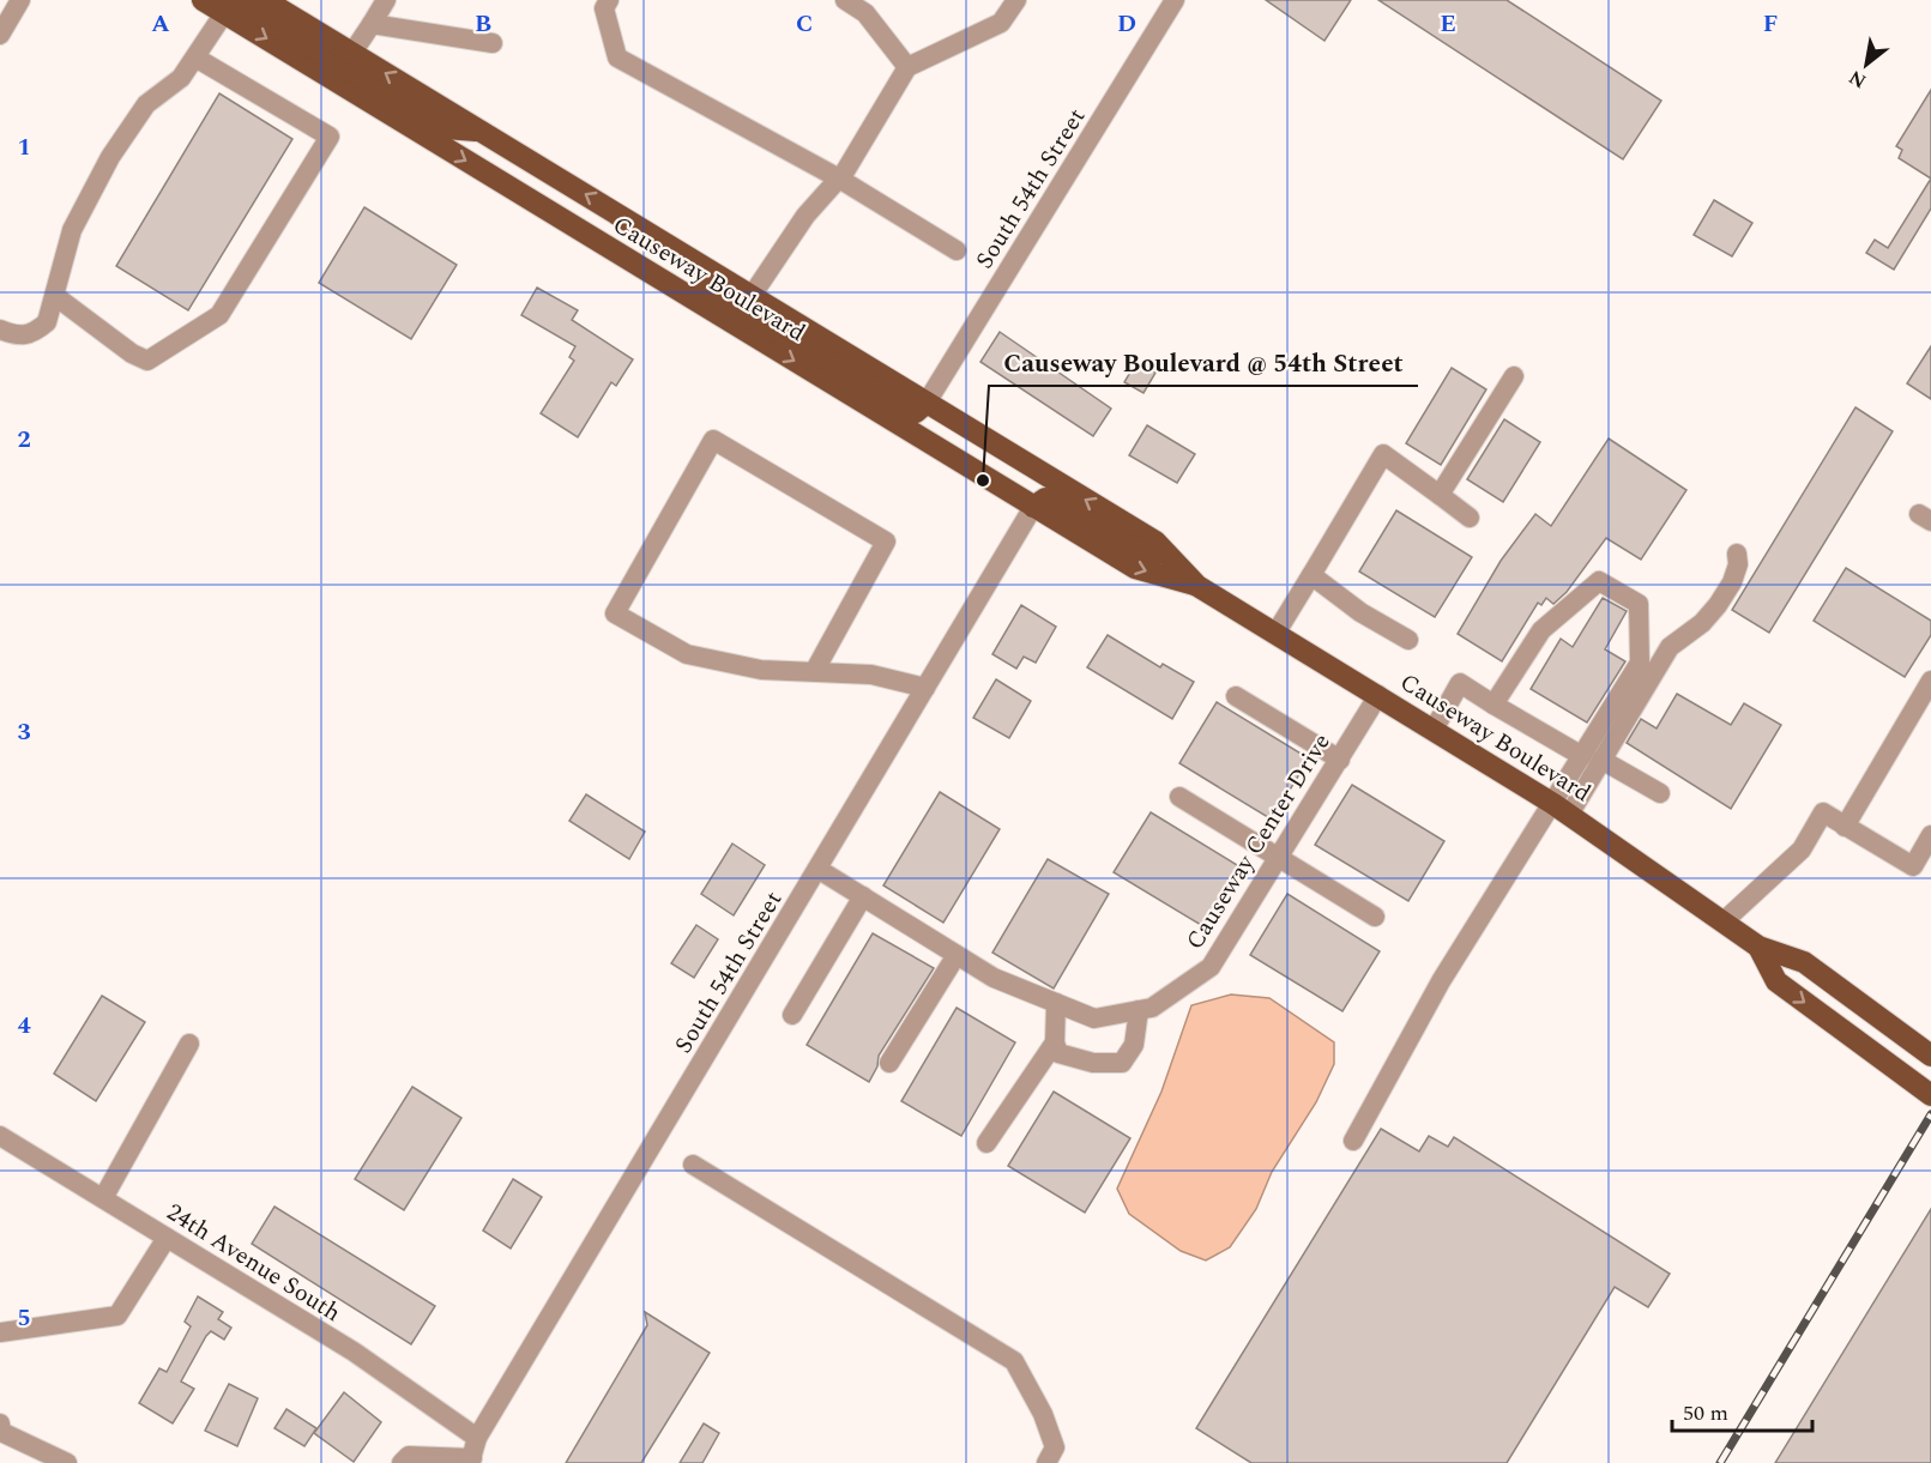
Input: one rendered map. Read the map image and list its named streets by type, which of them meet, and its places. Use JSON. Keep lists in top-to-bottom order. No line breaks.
{"streets":{"main road":["Causeway Boulevard"],"street":["South 54th Street","Causeway Center Drive","24th Avenue South"]},"crossings":[["South 54th Street","Causeway Boulevard"],["South 54th Street","Causeway Center Drive"],["South 54th Street","24th Avenue South"],["Causeway Boulevard","Causeway Center Drive"]],"places":["Causeway Boulevard @ 54th Street"],"scale_bar":"50 m","north":"bottom left","grid":{"columns":["A","B","C","D","E","F"],"rows":["1","2","3","4","5"]}}
